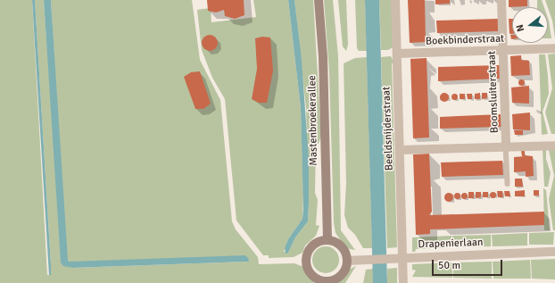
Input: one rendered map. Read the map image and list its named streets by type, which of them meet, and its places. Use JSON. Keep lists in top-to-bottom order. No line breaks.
{"streets":{"main road":["Mastenbroekerallee"],"street":["Boekbinderstraat","Boomsluiterstraat","Beeldsnijderstraat","Drapenierlaan"]},"crossings":[["Boekbinderstraat","Boomsluiterstraat"],["Boekbinderstraat","Beeldsnijderstraat"],["Mastenbroekerallee","Drapenierlaan"],["Beeldsnijderstraat","Drapenierlaan"]],"scale_bar":"50 m","north":"left"}
